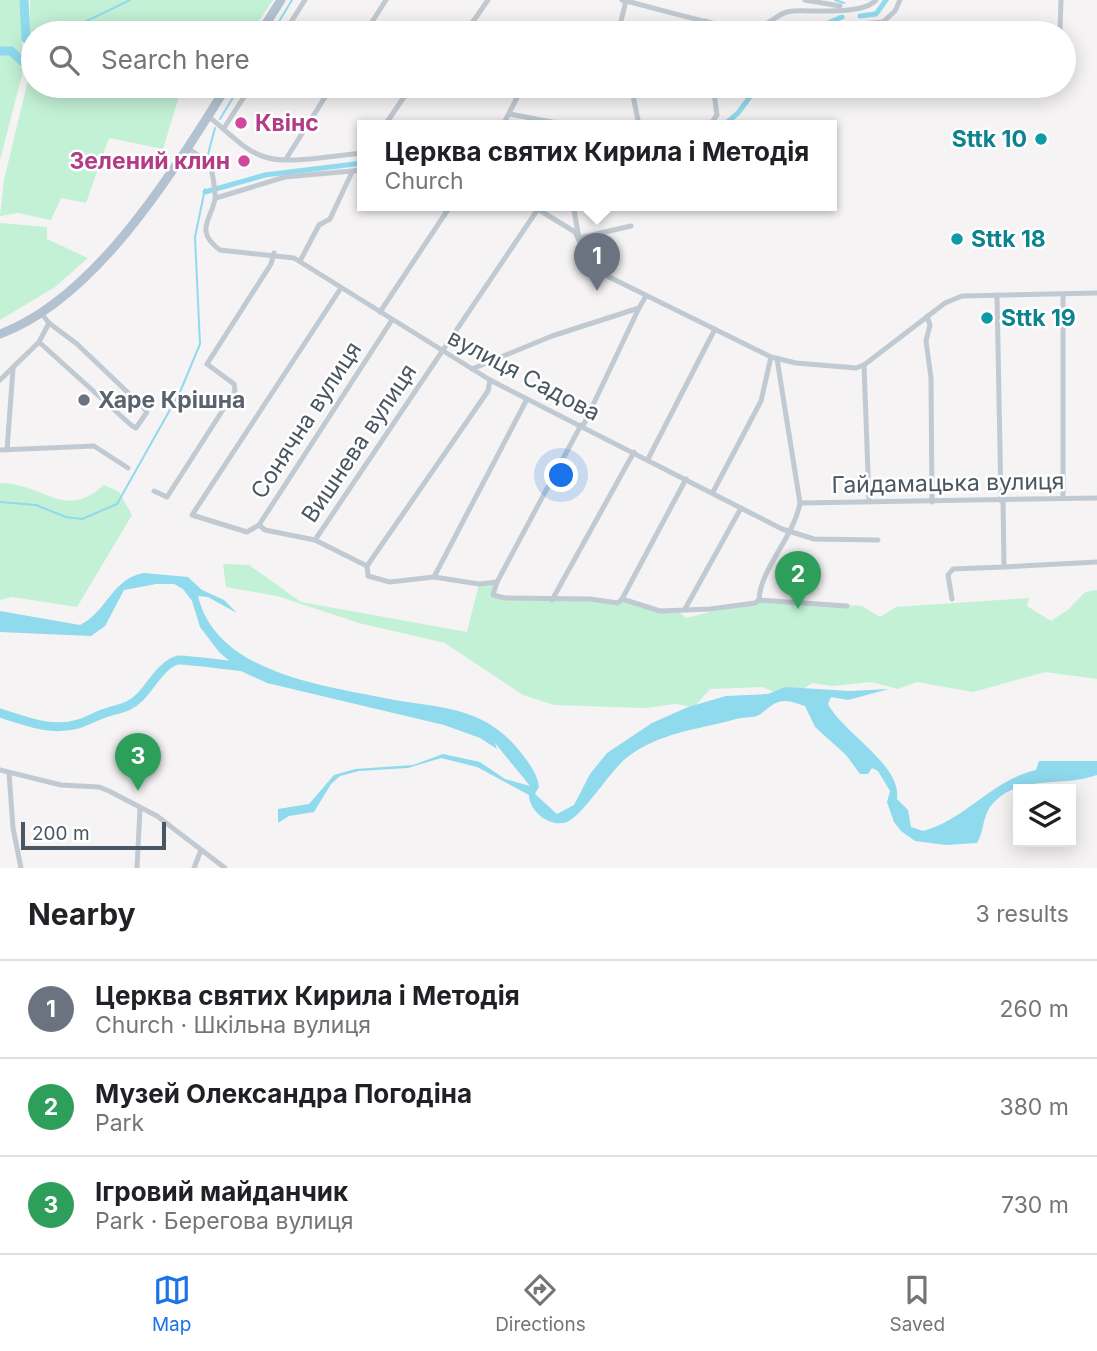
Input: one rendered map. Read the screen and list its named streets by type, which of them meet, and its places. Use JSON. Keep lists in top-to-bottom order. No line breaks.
{"streets":{"street":["вулиця Садова","Сонячна вулиця","Вишнева вулиця","Гайдамацька вулиця"]},"crossings":[["вулиця Садова","Сонячна вулиця"],["вулиця Садова","Вишнева вулиця"],["Сонячна вулиця","Вишнева вулиця"]],"places":["Квінс","Sttk 10","Зелений клин","Sttk 18","Sttk 19","Харе Крішна"],"scale_bar":"200 m","page":{"search":"Search here","popup":["Церква святих Кирила і Методія","Church"],"pins":["1","2","3"],"scale":"200 m","heading":["Nearby","3 results"],"list":[{"mark":"1","name":"Церква святих Кирила і Методія","note":"Church · Шкільна вулиця","value":"260 m"},{"mark":"2","name":"Музей Олександра Погодіна","note":"Park","value":"380 m"},{"mark":"3","name":"Ігровий майданчик","note":"Park · Берегова вулиця","value":"730 m"}],"nav":["Map","Directions","Saved"]}}
